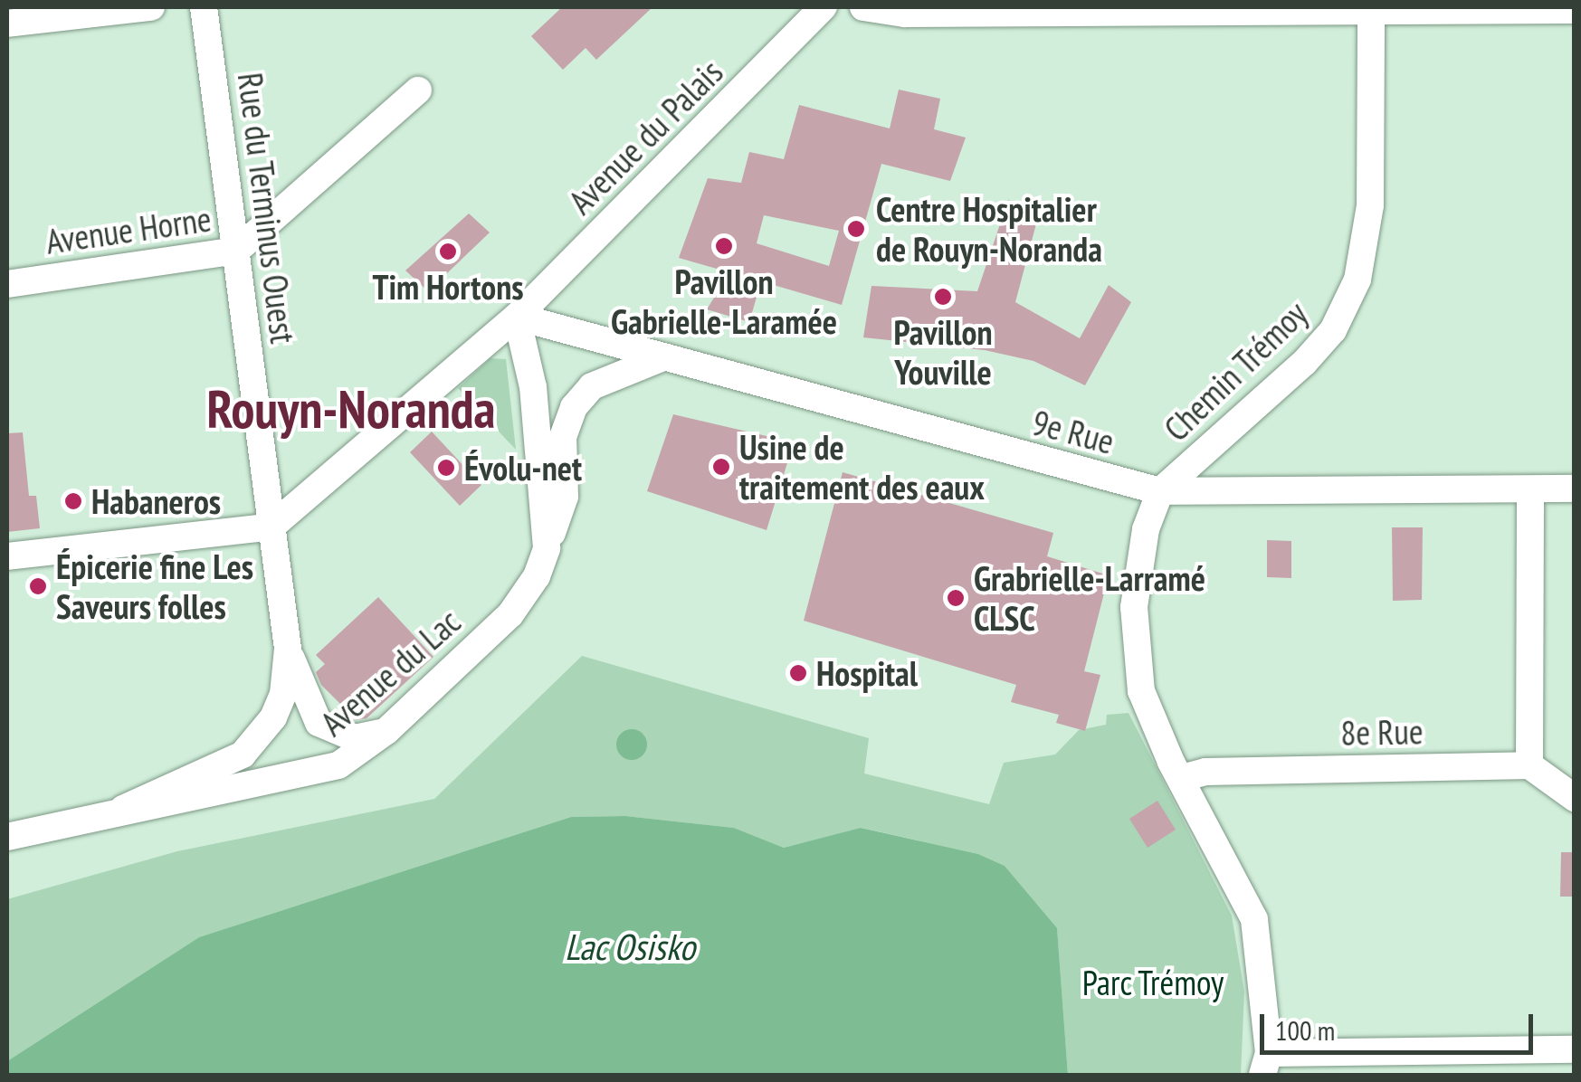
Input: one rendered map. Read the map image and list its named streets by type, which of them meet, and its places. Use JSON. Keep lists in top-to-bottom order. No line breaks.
{"streets":{"street":["Avenue du Palais","Rue du Terminus Ouest","Avenue Horne","Chemin Trémoy","9e Rue","Avenue du Lac","8e Rue"]},"crossings":[["Avenue du Palais","Rue du Terminus Ouest"],["Avenue du Palais","9e Rue"],["Avenue du Palais","Avenue du Lac"],["Rue du Terminus Ouest","Avenue Horne"],["Chemin Trémoy","9e Rue"],["Chemin Trémoy","8e Rue"],["9e Rue","Avenue du Lac"]],"districts":["Rouyn-Noranda"],"water":["Lac Osisko"],"parks":["Parc Trémoy"],"places":["Centre Hospitalier de Rouyn-Noranda","Pavillon Gabrielle-Laramée","Tim Hortons","Pavillon Youville","Usine de traitement des eaux","Évolu-net","Habaneros","Épicerie fine Les Saveurs folles","Grabrielle-Larramé CLSC","Hospital"],"scale_bar":"100 m"}
